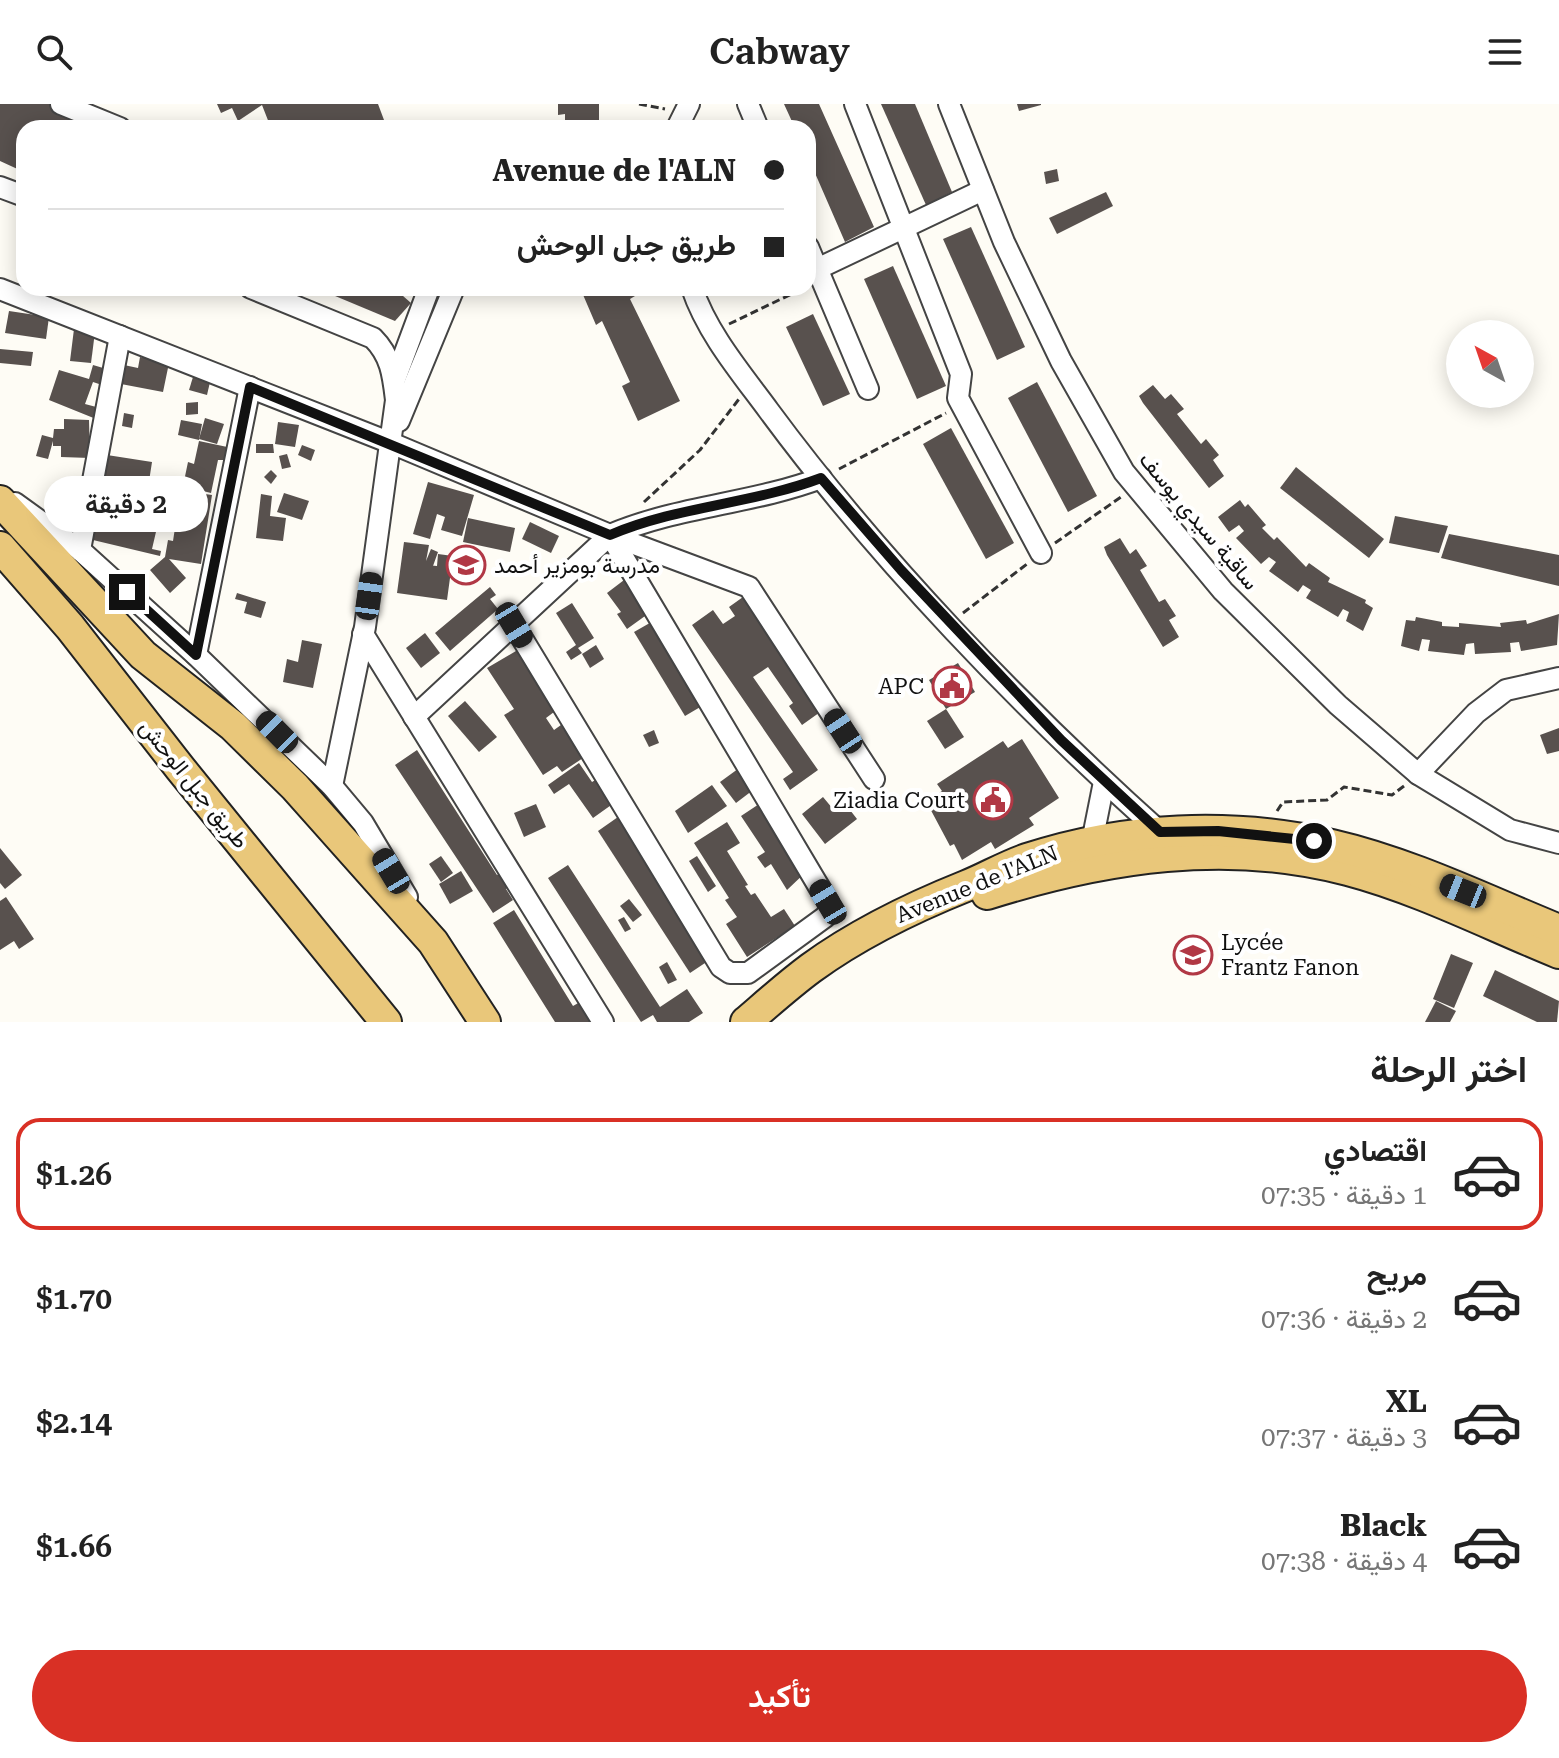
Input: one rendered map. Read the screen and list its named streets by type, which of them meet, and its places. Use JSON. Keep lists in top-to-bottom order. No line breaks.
{"streets":{"main road":["طريق جبل الوحش","Avenue de l'ALN"],"street":["ساقية سيدي يوسف"]},"places":{"school or university":["مدرسة بومزير أحمد","Lycée Frantz Fanon"],"public building":["APC","Ziadia Court"]},"north":"top left","page":{"header":"Cabway","banner":["Avenue de l'ALN","طريق جبل الوحش"],"bubble":"2 دقيقة","heading":"اختر الرحلة","list":[{"name":"اقتصادي","note":"1 دقيقة · 07:35","value":"$1.26"},{"name":"مريح","note":"2 دقيقة · 07:36","value":"$1.70"},{"name":"XL","note":"3 دقيقة · 07:37","value":"$2.14"},{"name":"Black","note":"4 دقيقة · 07:38","value":"$1.66"}],"buttons":"تأكيد"}}
